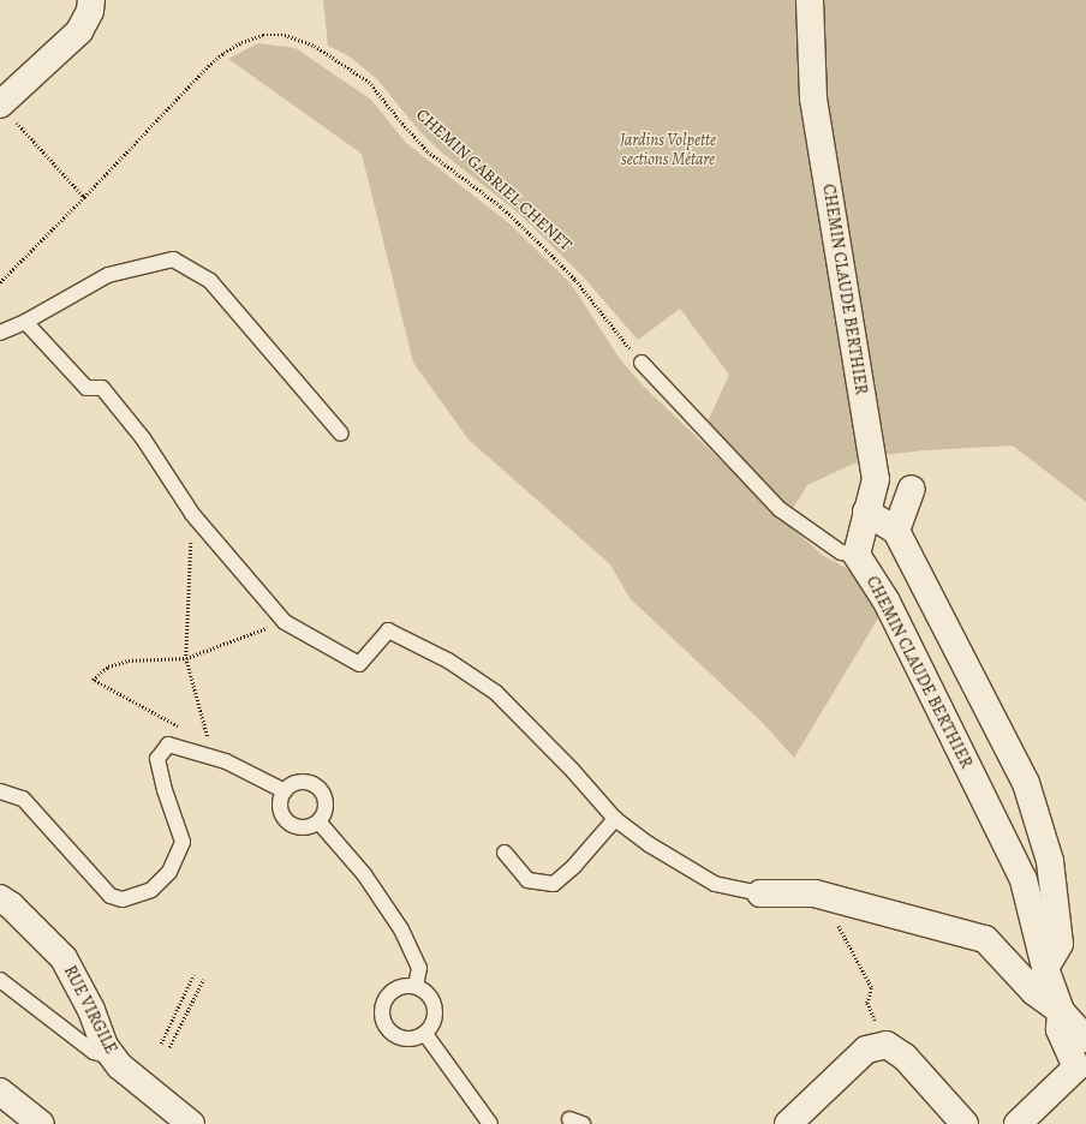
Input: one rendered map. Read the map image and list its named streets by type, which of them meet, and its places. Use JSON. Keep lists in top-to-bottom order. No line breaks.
{"streets":{"street":["CHEMIN CLAUDE BERTHIER","RUE VIRGILE"],"path":["CHEMIN GABRIEL CHENET"]},"parks":["Jardins Volpette sections Métare"]}
